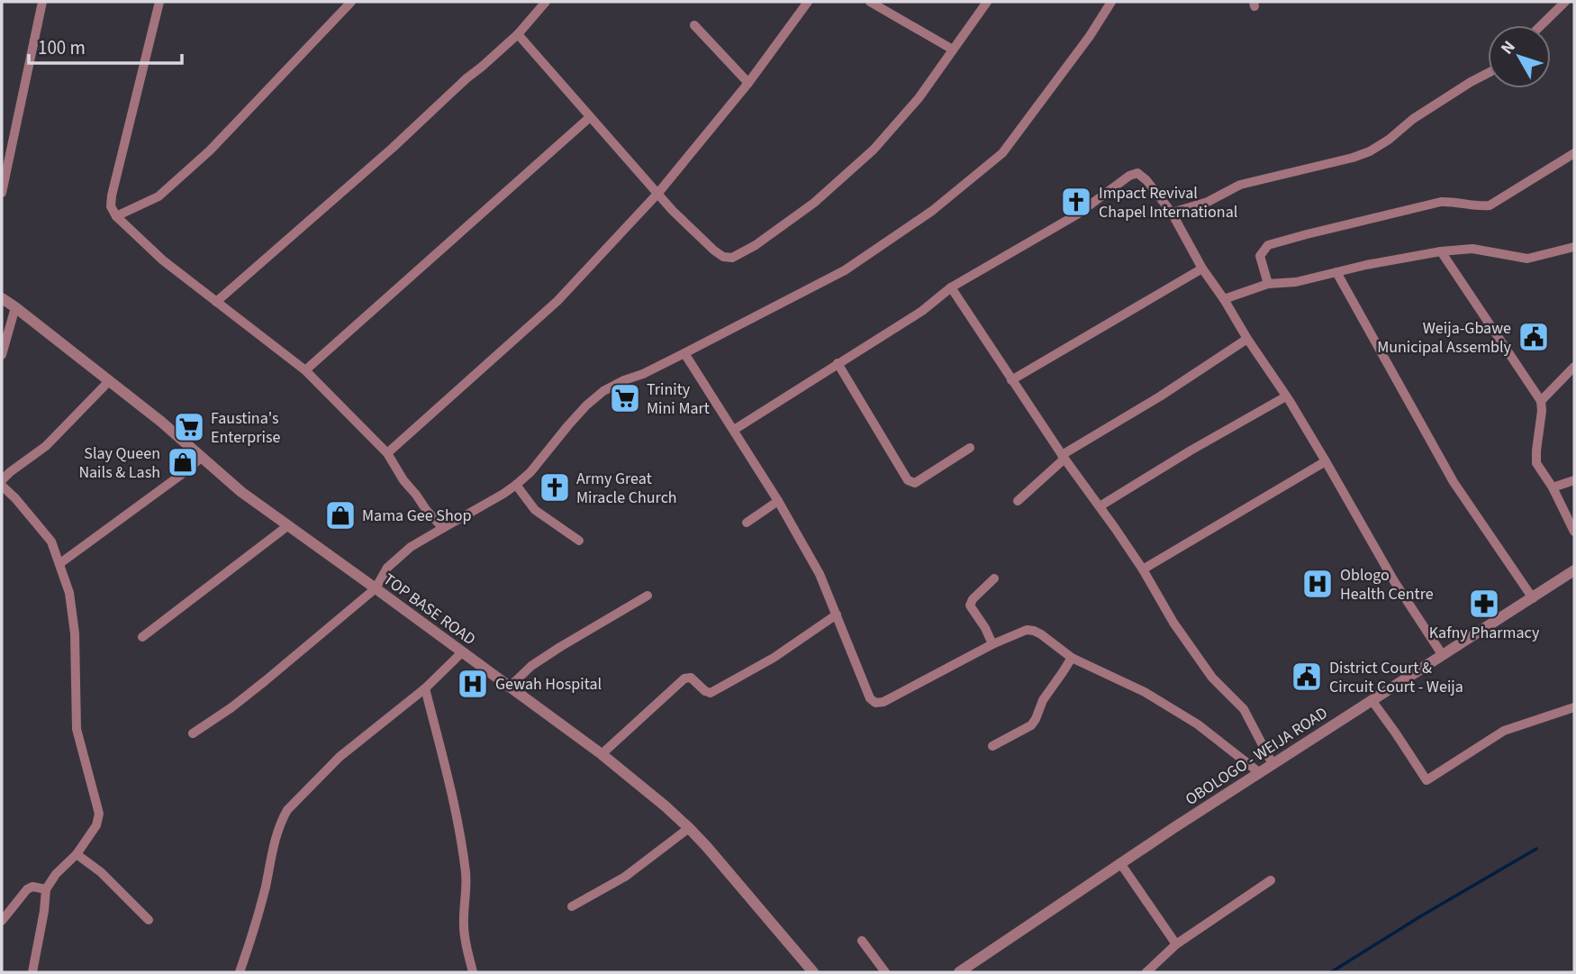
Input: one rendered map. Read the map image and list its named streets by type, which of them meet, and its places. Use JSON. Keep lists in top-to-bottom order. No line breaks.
{"streets":{"street":["TOP BASE ROAD","OBOLOGO - WEIJA ROAD"]},"places":{"church":["Impact Revival Chapel International","Army Great Miracle Church"],"public building":["Weija-Gbawe Municipal Assembly","District Court & Circuit Court - Weija"],"supermarket":["Trinity Mini Mart","Faustina's Enterprise"],"shop":["Slay Queen Nails & Lash","Mama Gee Shop"],"hospital":["Oblogo Health Centre","Gewah Hospital"],"pharmacy":["Kafny Pharmacy"]},"scale_bar":"100 m","north":"top left"}
